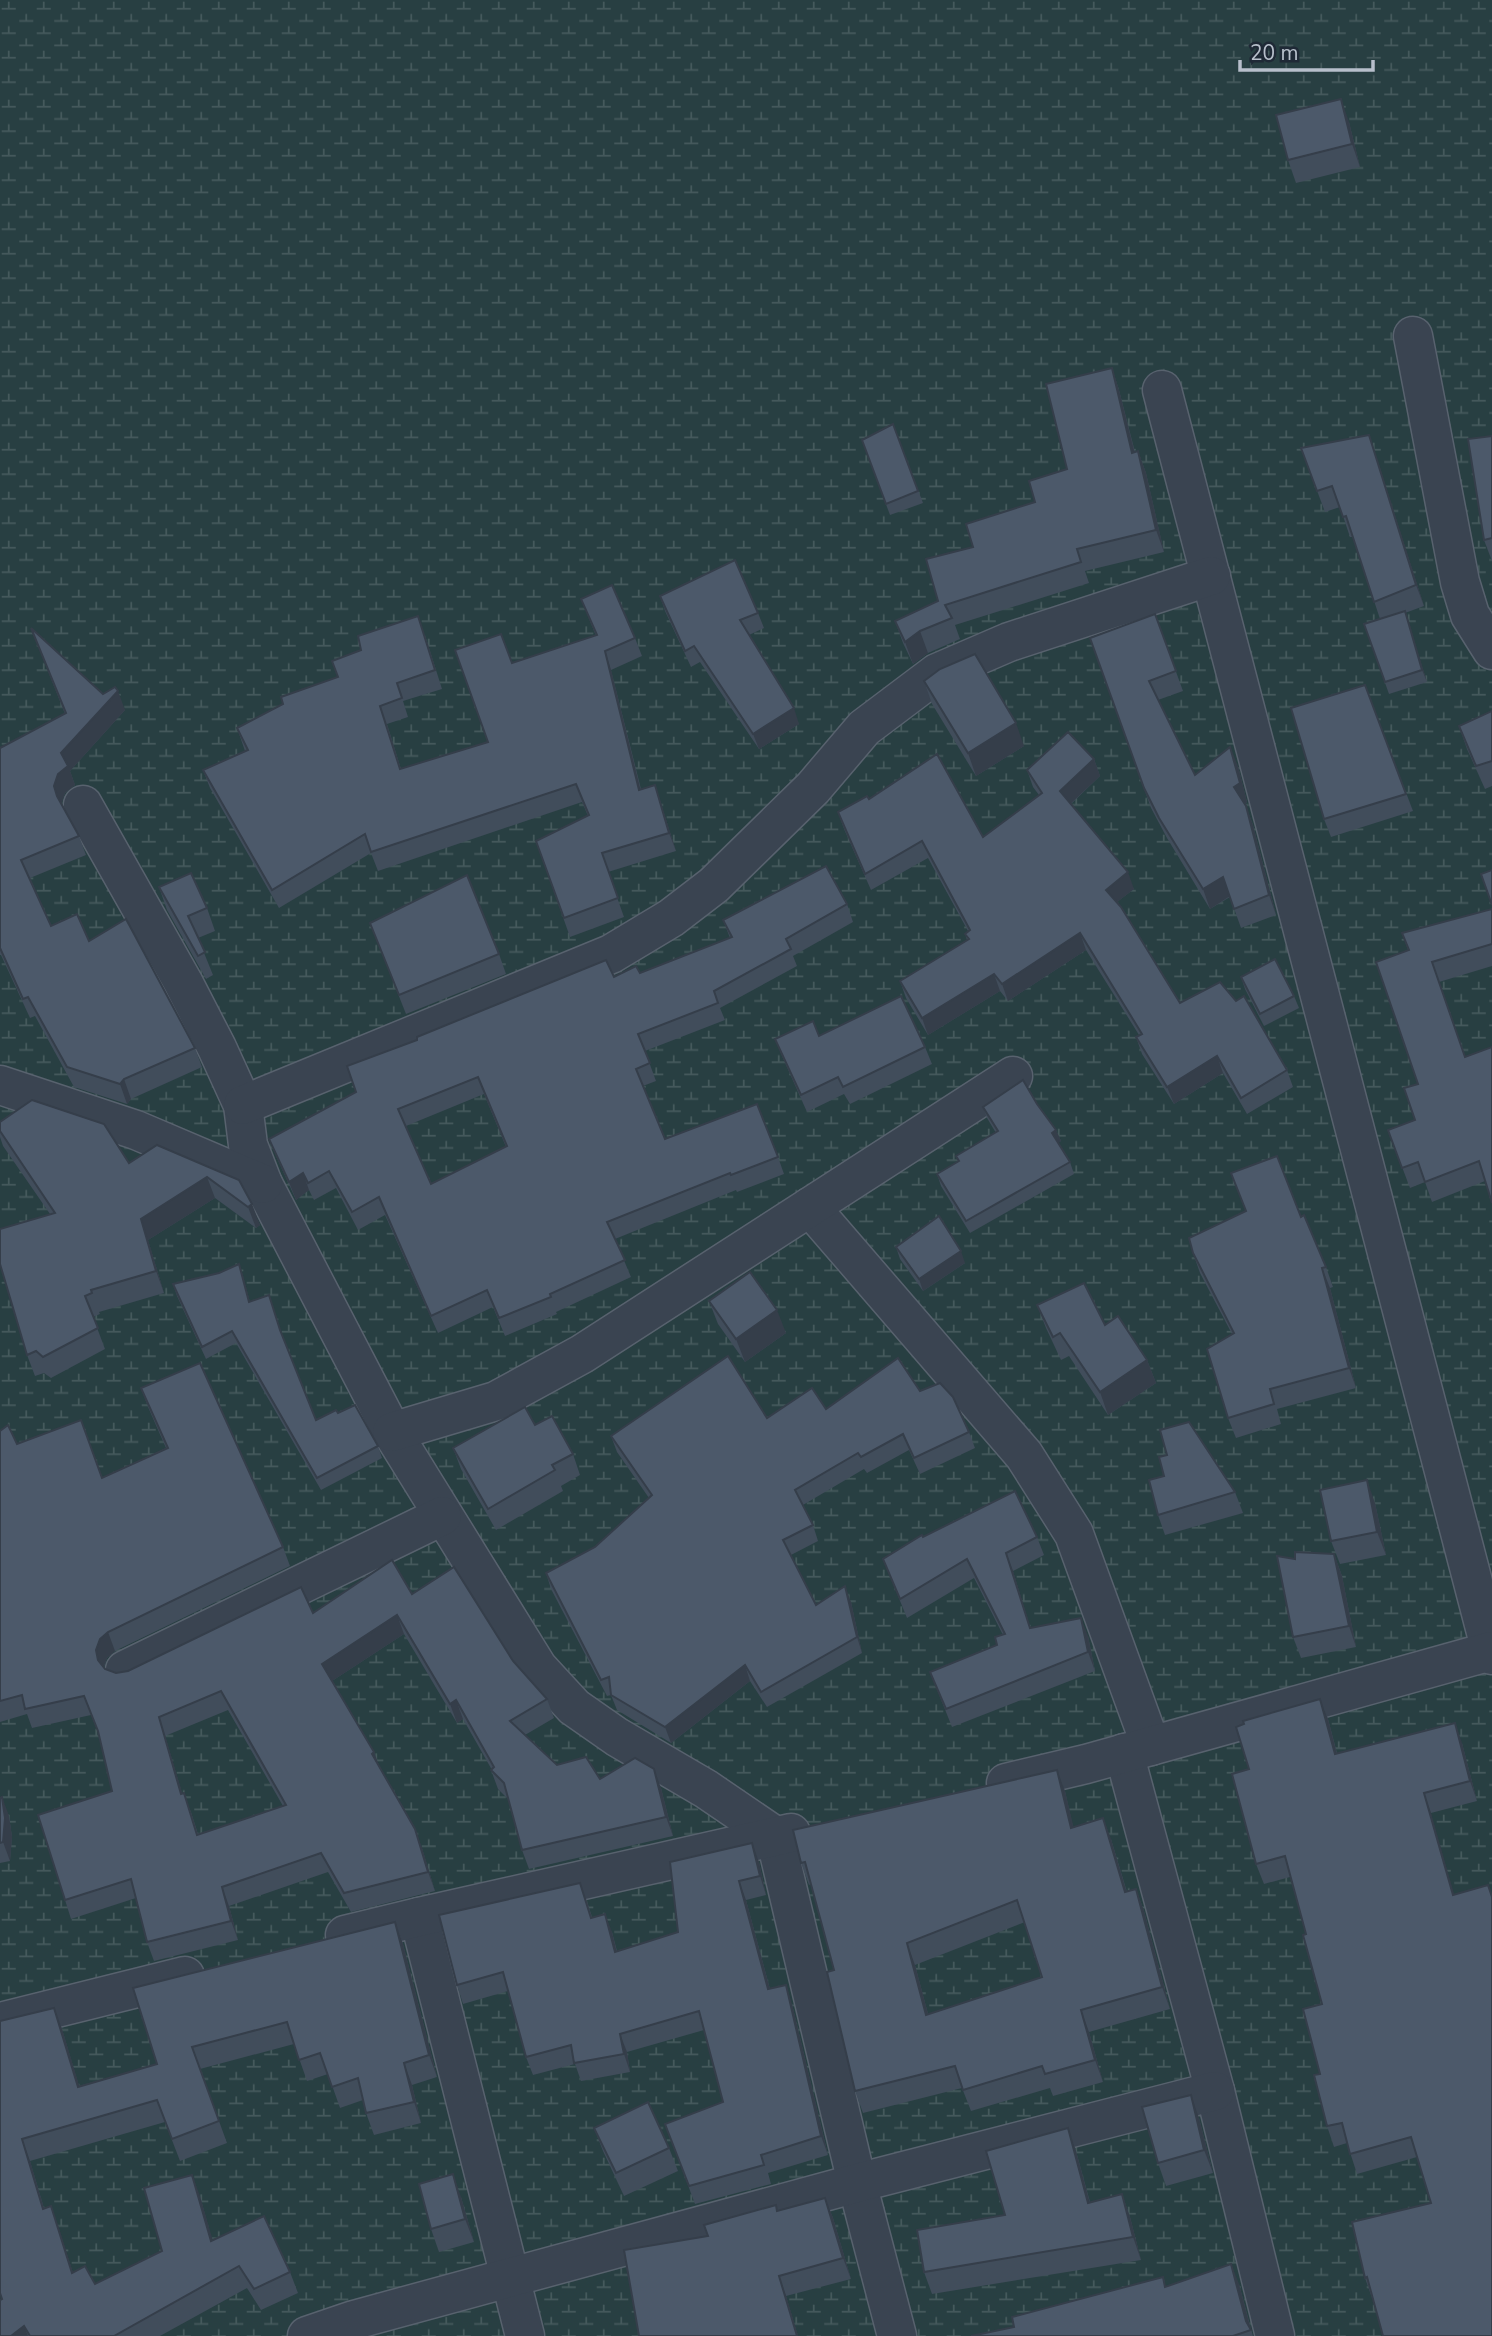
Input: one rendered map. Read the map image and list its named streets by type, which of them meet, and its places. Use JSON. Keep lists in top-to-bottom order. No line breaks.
{"scale_bar":"20 m"}
